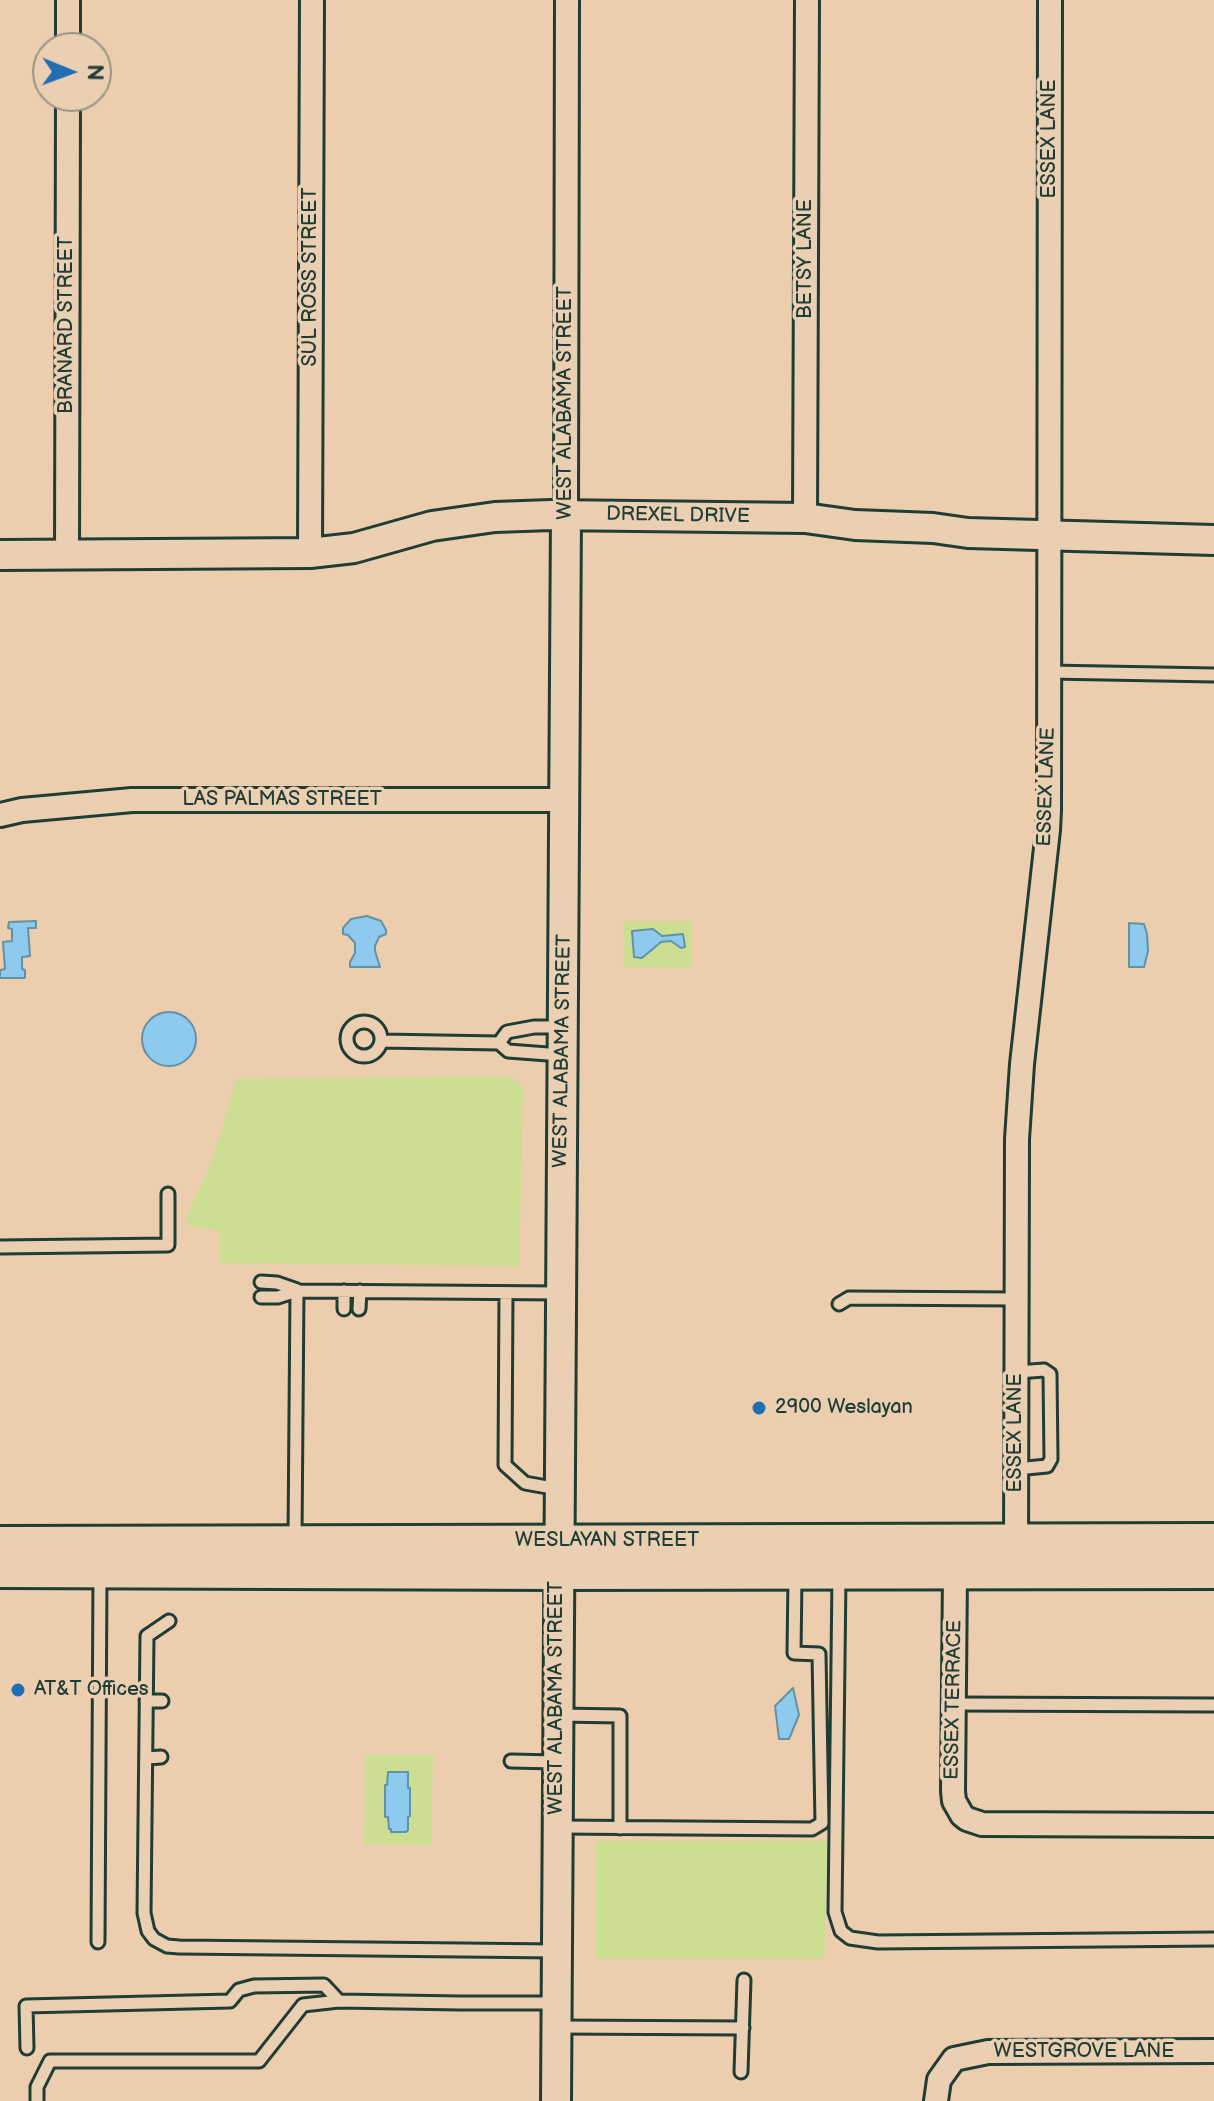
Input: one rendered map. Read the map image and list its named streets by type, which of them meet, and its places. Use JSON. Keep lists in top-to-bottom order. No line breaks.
{"streets":{"main road":["WESLAYAN STREET"],"street":["ESSEX LANE","BETSY LANE","SUL ROSS STREET","BRANARD STREET","WEST ALABAMA STREET","DREXEL DRIVE","LAS PALMAS STREET","ESSEX TERRACE","WESTGROVE LANE"]},"crossings":[["ESSEX LANE","DREXEL DRIVE"],["ESSEX LANE","WESLAYAN STREET"],["BETSY LANE","DREXEL DRIVE"],["SUL ROSS STREET","DREXEL DRIVE"],["BRANARD STREET","DREXEL DRIVE"],["WEST ALABAMA STREET","DREXEL DRIVE"],["WEST ALABAMA STREET","LAS PALMAS STREET"],["WEST ALABAMA STREET","WESLAYAN STREET"],["WESLAYAN STREET","ESSEX TERRACE"]],"places":["2900 Weslayan","AT&T Offices"],"north":"right"}
